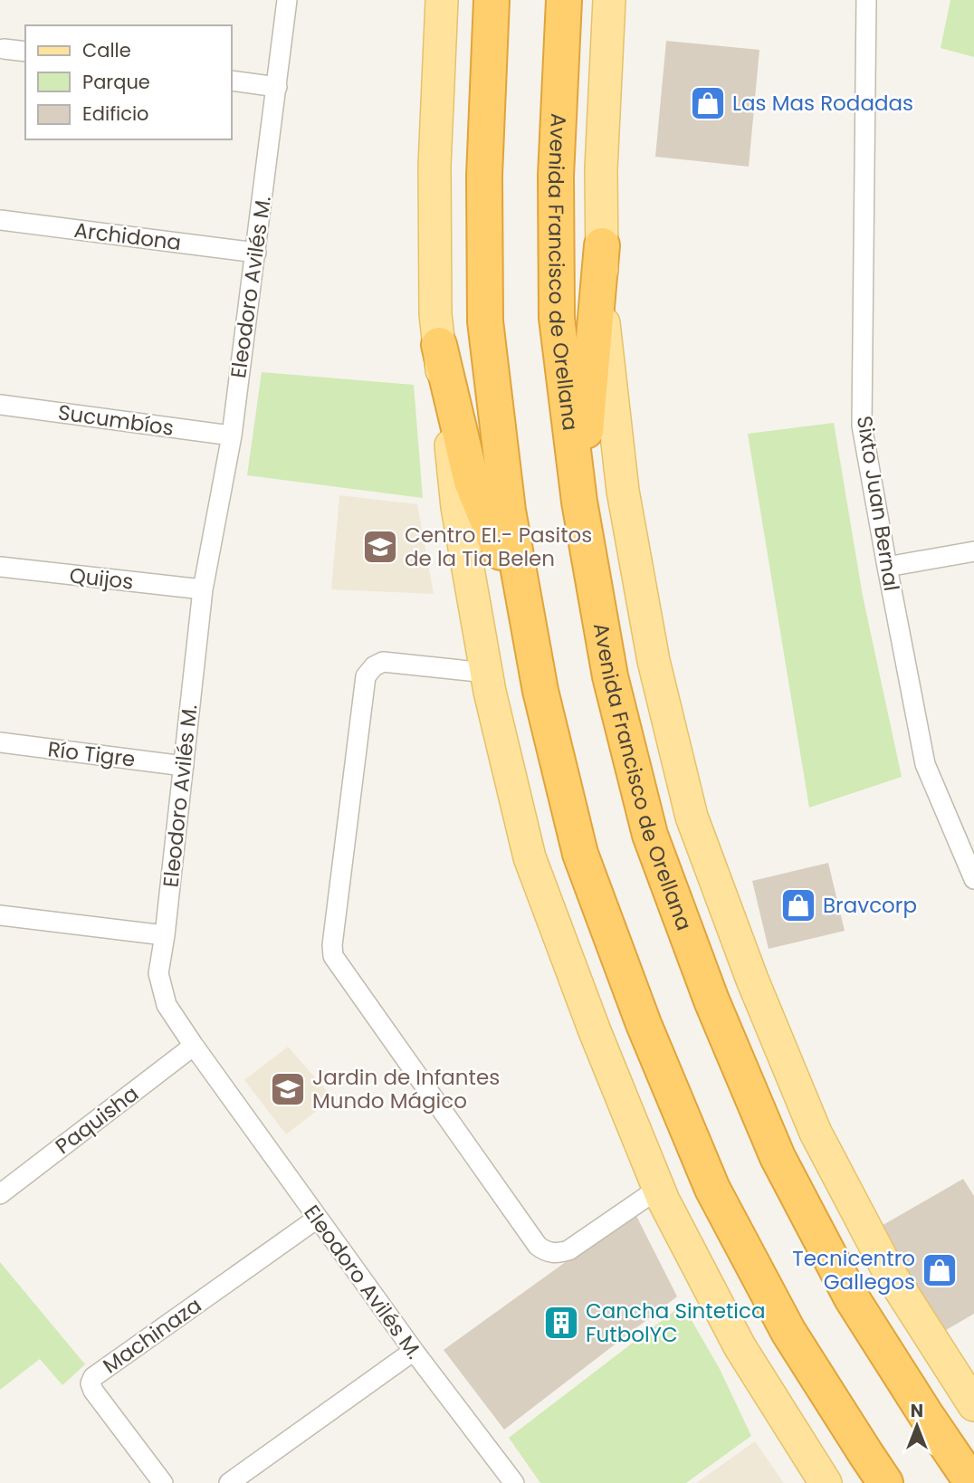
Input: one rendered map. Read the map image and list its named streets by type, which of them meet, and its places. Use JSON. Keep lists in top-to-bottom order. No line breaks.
{"streets":{"highway":["Avenida Francisco de Orellana"],"street":["Archidona","Eleodoro Avilés M.","Sucumbíos","Sixto Juan Bernal","Quijos","Río Tigre","Paquisha","Machinaza"]},"crossings":[["Archidona","Eleodoro Avilés M."],["Eleodoro Avilés M.","Sucumbíos"],["Eleodoro Avilés M.","Quijos"],["Eleodoro Avilés M.","Río Tigre"],["Eleodoro Avilés M.","Paquisha"],["Eleodoro Avilés M.","Machinaza"]],"places":{"shop":["Las Mas Rodadas","Bravcorp","Tecnicentro Gallegos"],"school or university":["Centro EI.- Pasitos de la Tia Belen","Jardin de Infantes Mundo Mágico"],"building":["Cancha Sintetica FutbolYC"]},"legend":["Calle","Parque","Edificio"],"north":"top"}
